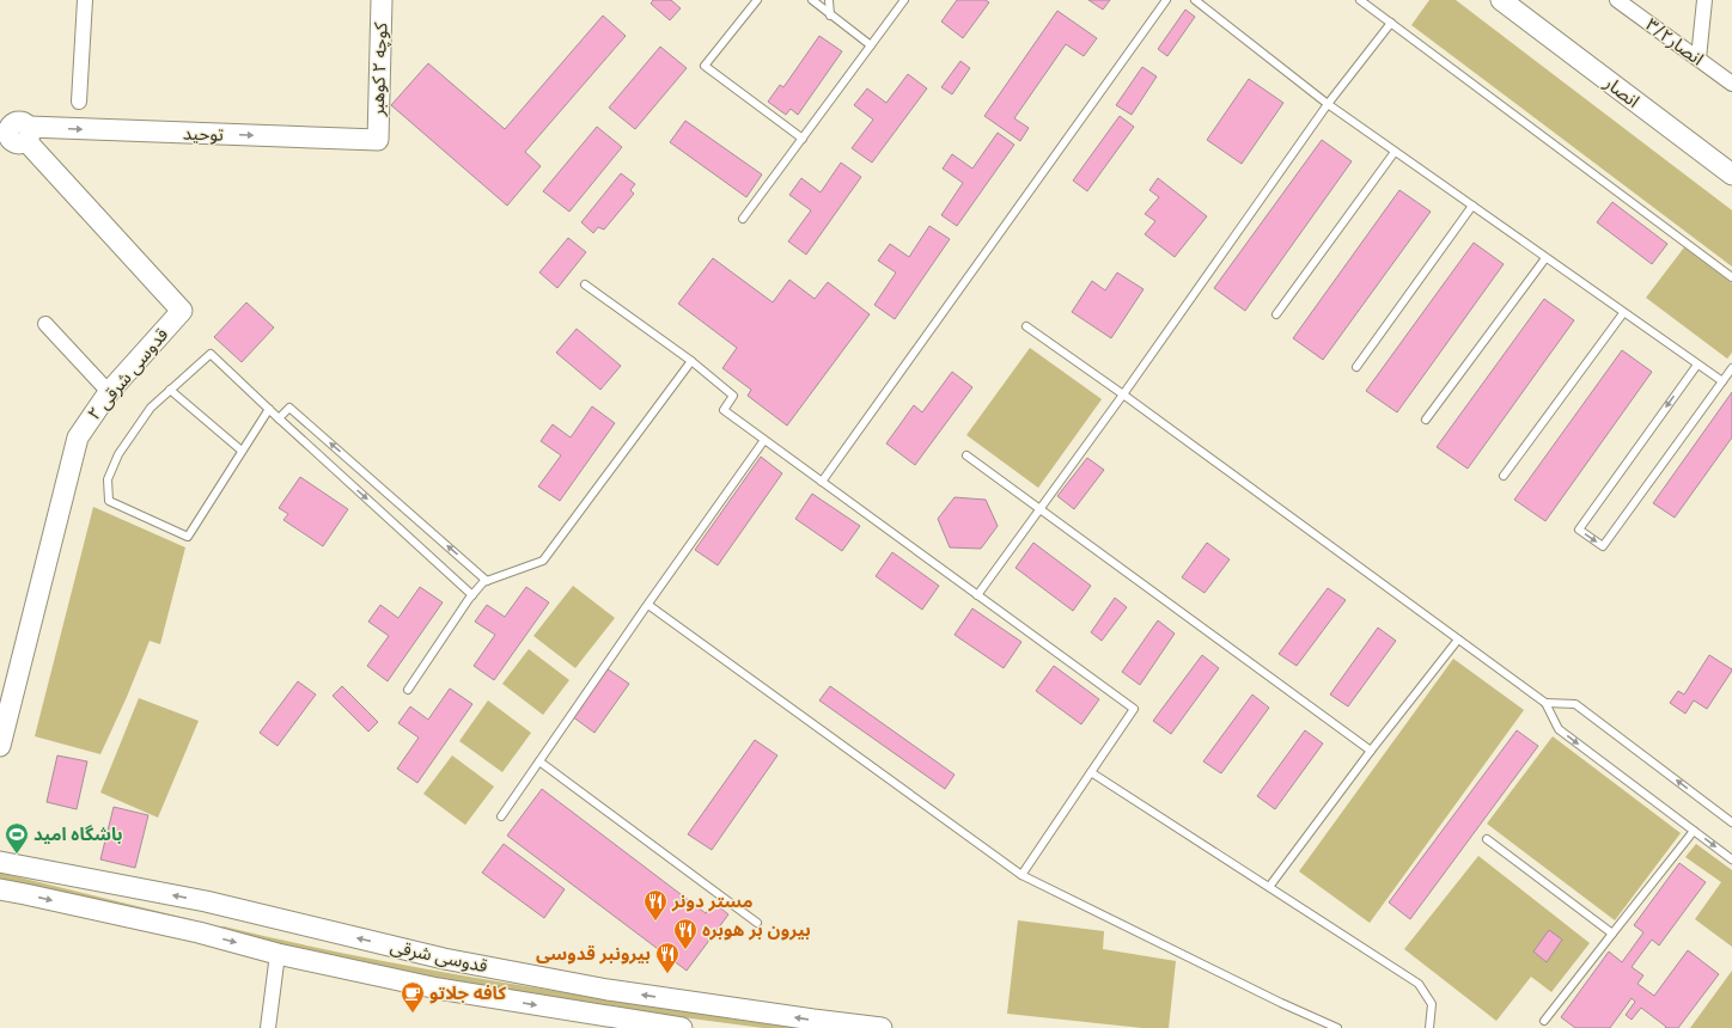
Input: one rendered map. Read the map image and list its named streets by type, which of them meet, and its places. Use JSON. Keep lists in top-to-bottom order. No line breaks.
{"streets":{"main road":["کوچه ۲ کوهبر","انصار","توحید","قدوسی شرقی ۲","قدوسی شرقی"],"street":["انصار۳/۲"]},"crossings":[["کوچه ۲ کوهبر","توحید"],["توحید","قدوسی شرقی ۲"]],"one_way":["توحید"],"places":{"sports":["باشگاه امید"],"restaurant":["مستر دونر","بیرون بر هوبره","بیرونبر قدوسی"],"cafe":["کافه جلاتو"]}}
